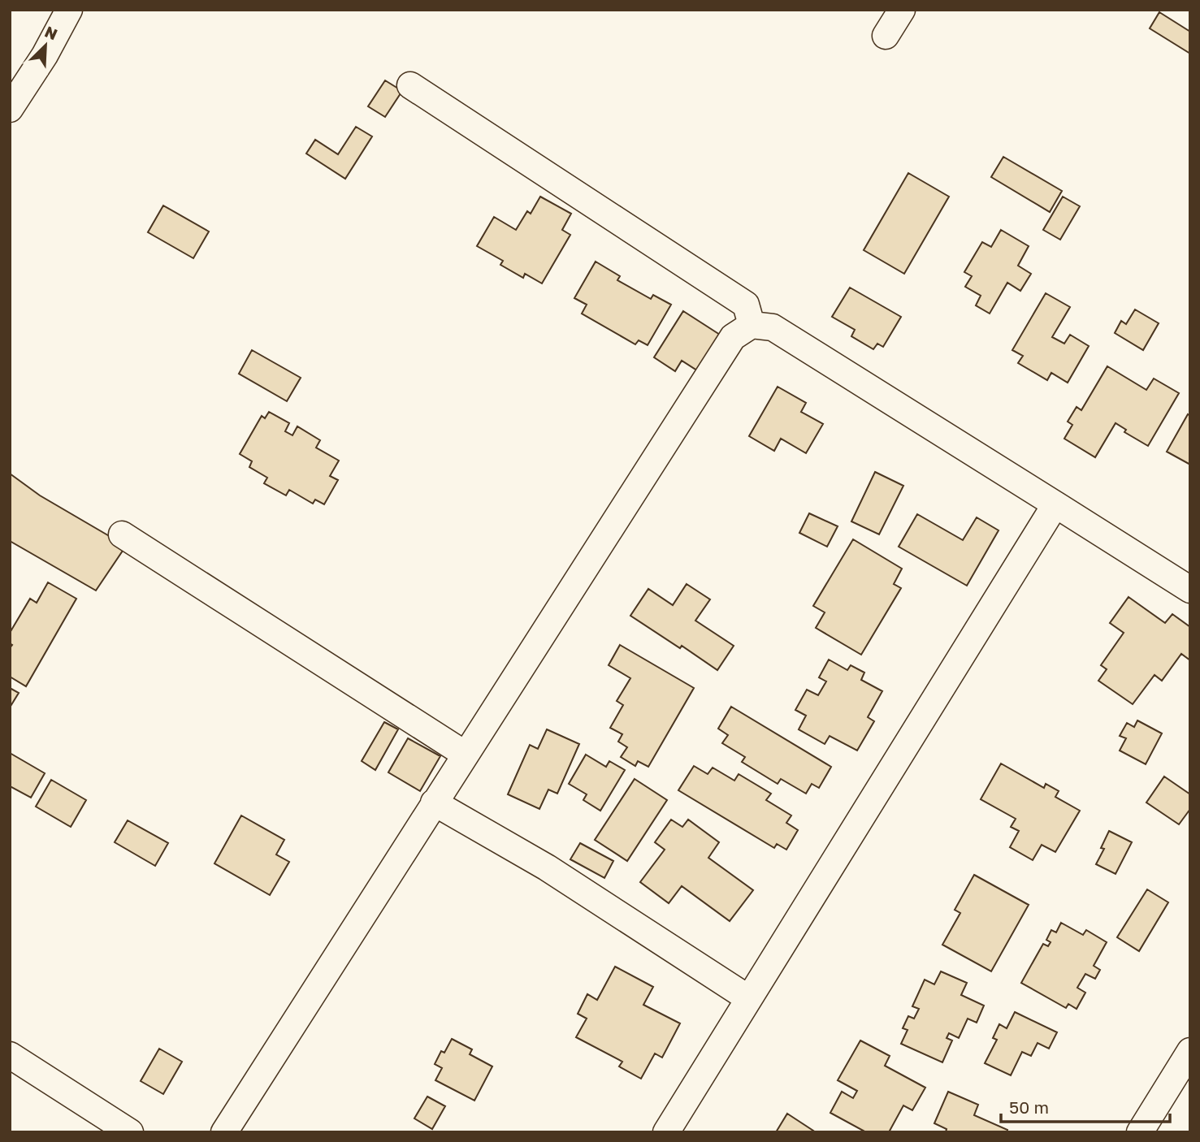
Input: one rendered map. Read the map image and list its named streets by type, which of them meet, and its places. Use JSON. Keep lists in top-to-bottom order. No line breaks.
{"scale_bar":"50 m","north":"top right"}
